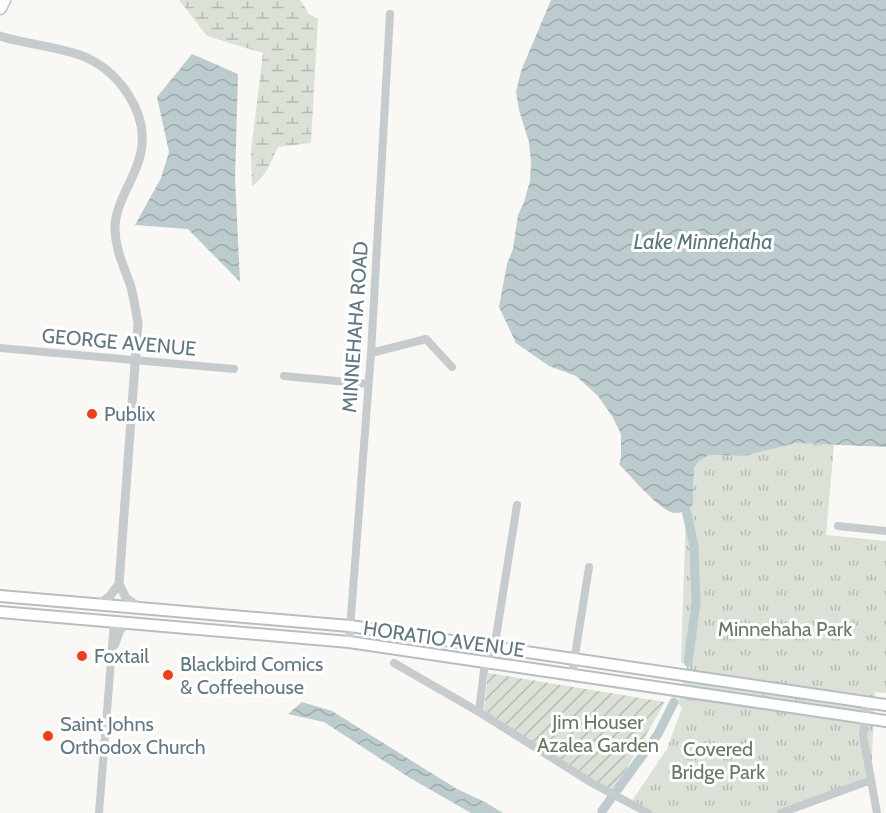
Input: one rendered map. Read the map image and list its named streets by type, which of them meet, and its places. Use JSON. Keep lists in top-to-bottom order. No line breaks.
{"streets":{"main road":["HORATIO AVENUE"],"street":["MINNEHAHA ROAD","GEORGE AVENUE"]},"crossings":[["MINNEHAHA ROAD","HORATIO AVENUE"]],"water":["Lake Minnehaha"],"parks":["Minnehaha Park","Jim Houser Azalea Garden","Covered Bridge Park"],"places":["Publix","Foxtail","Blackbird Comics & Coffeehouse","Saint Johns Orthodox Church"]}
